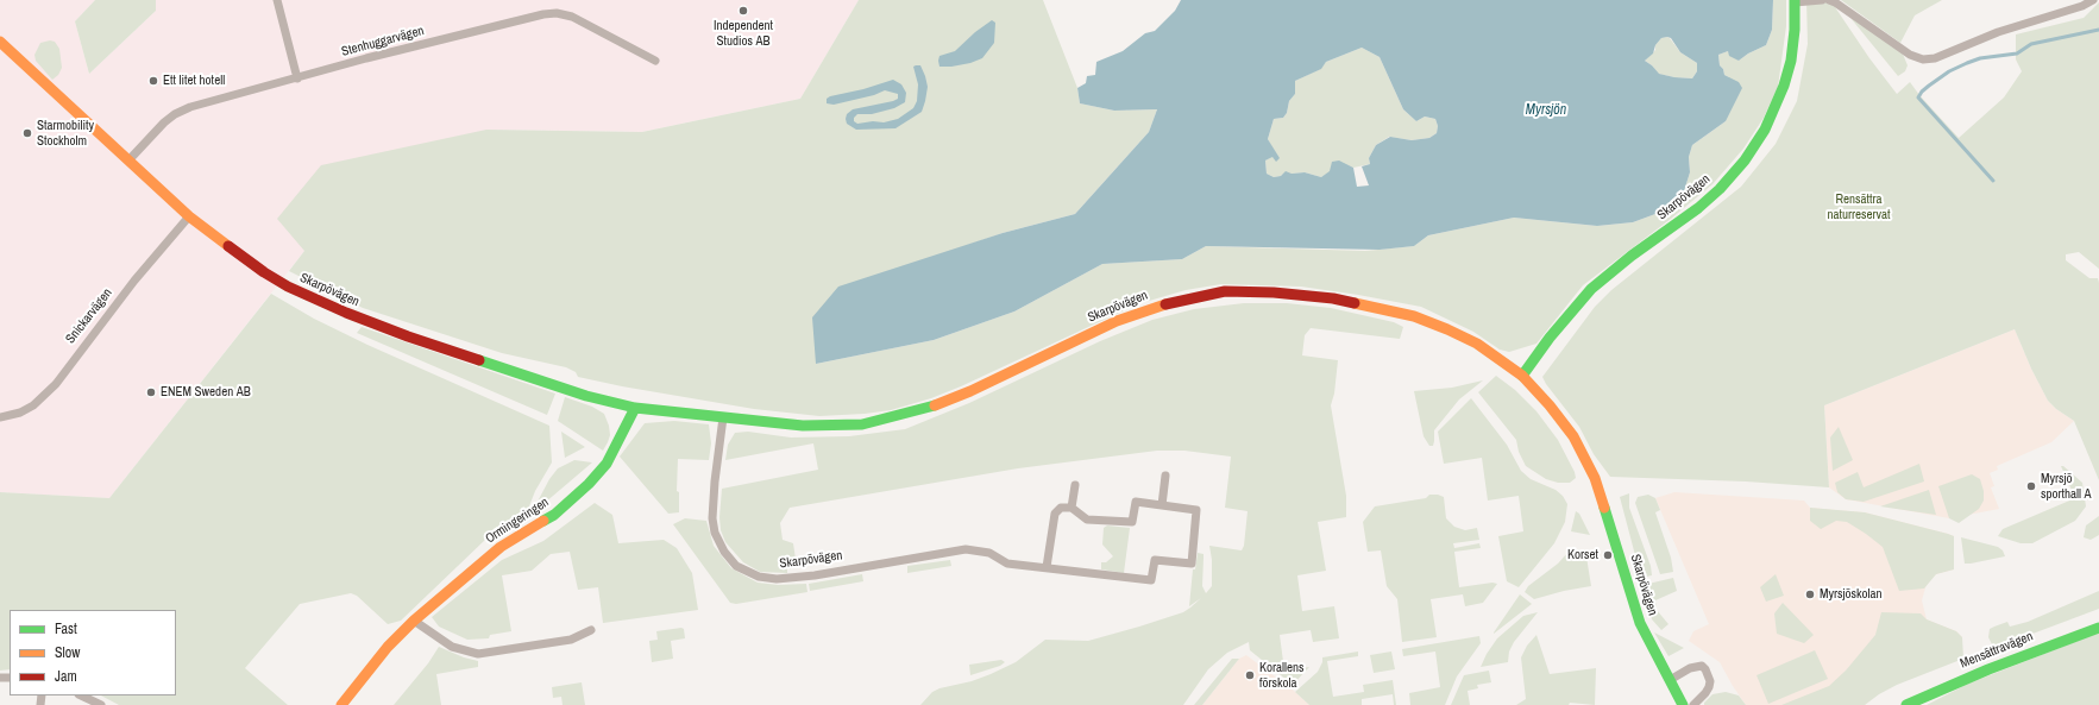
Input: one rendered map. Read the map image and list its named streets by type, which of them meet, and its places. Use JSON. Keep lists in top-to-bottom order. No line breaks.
{"streets":{"street":["Stenhuggarvägen","Skarpövägen","Snickarvägen","Ormingeringen","Mensättravägen"]},"crossings":[["Stenhuggarvägen","Skarpövägen"],["Skarpövägen","Snickarvägen"],["Skarpövägen","Ormingeringen"]],"water":["Myrsjön"],"parks":["Rensättra naturreservat"],"places":["Independent Studios AB","Ett litet hotell","Starmobility Stockholm","ENEM Sweden AB","Myrsjö sporthall A","Korset","Myrsjöskolan","Korallens förskola"],"legend":["Fast","Slow","Jam"]}
